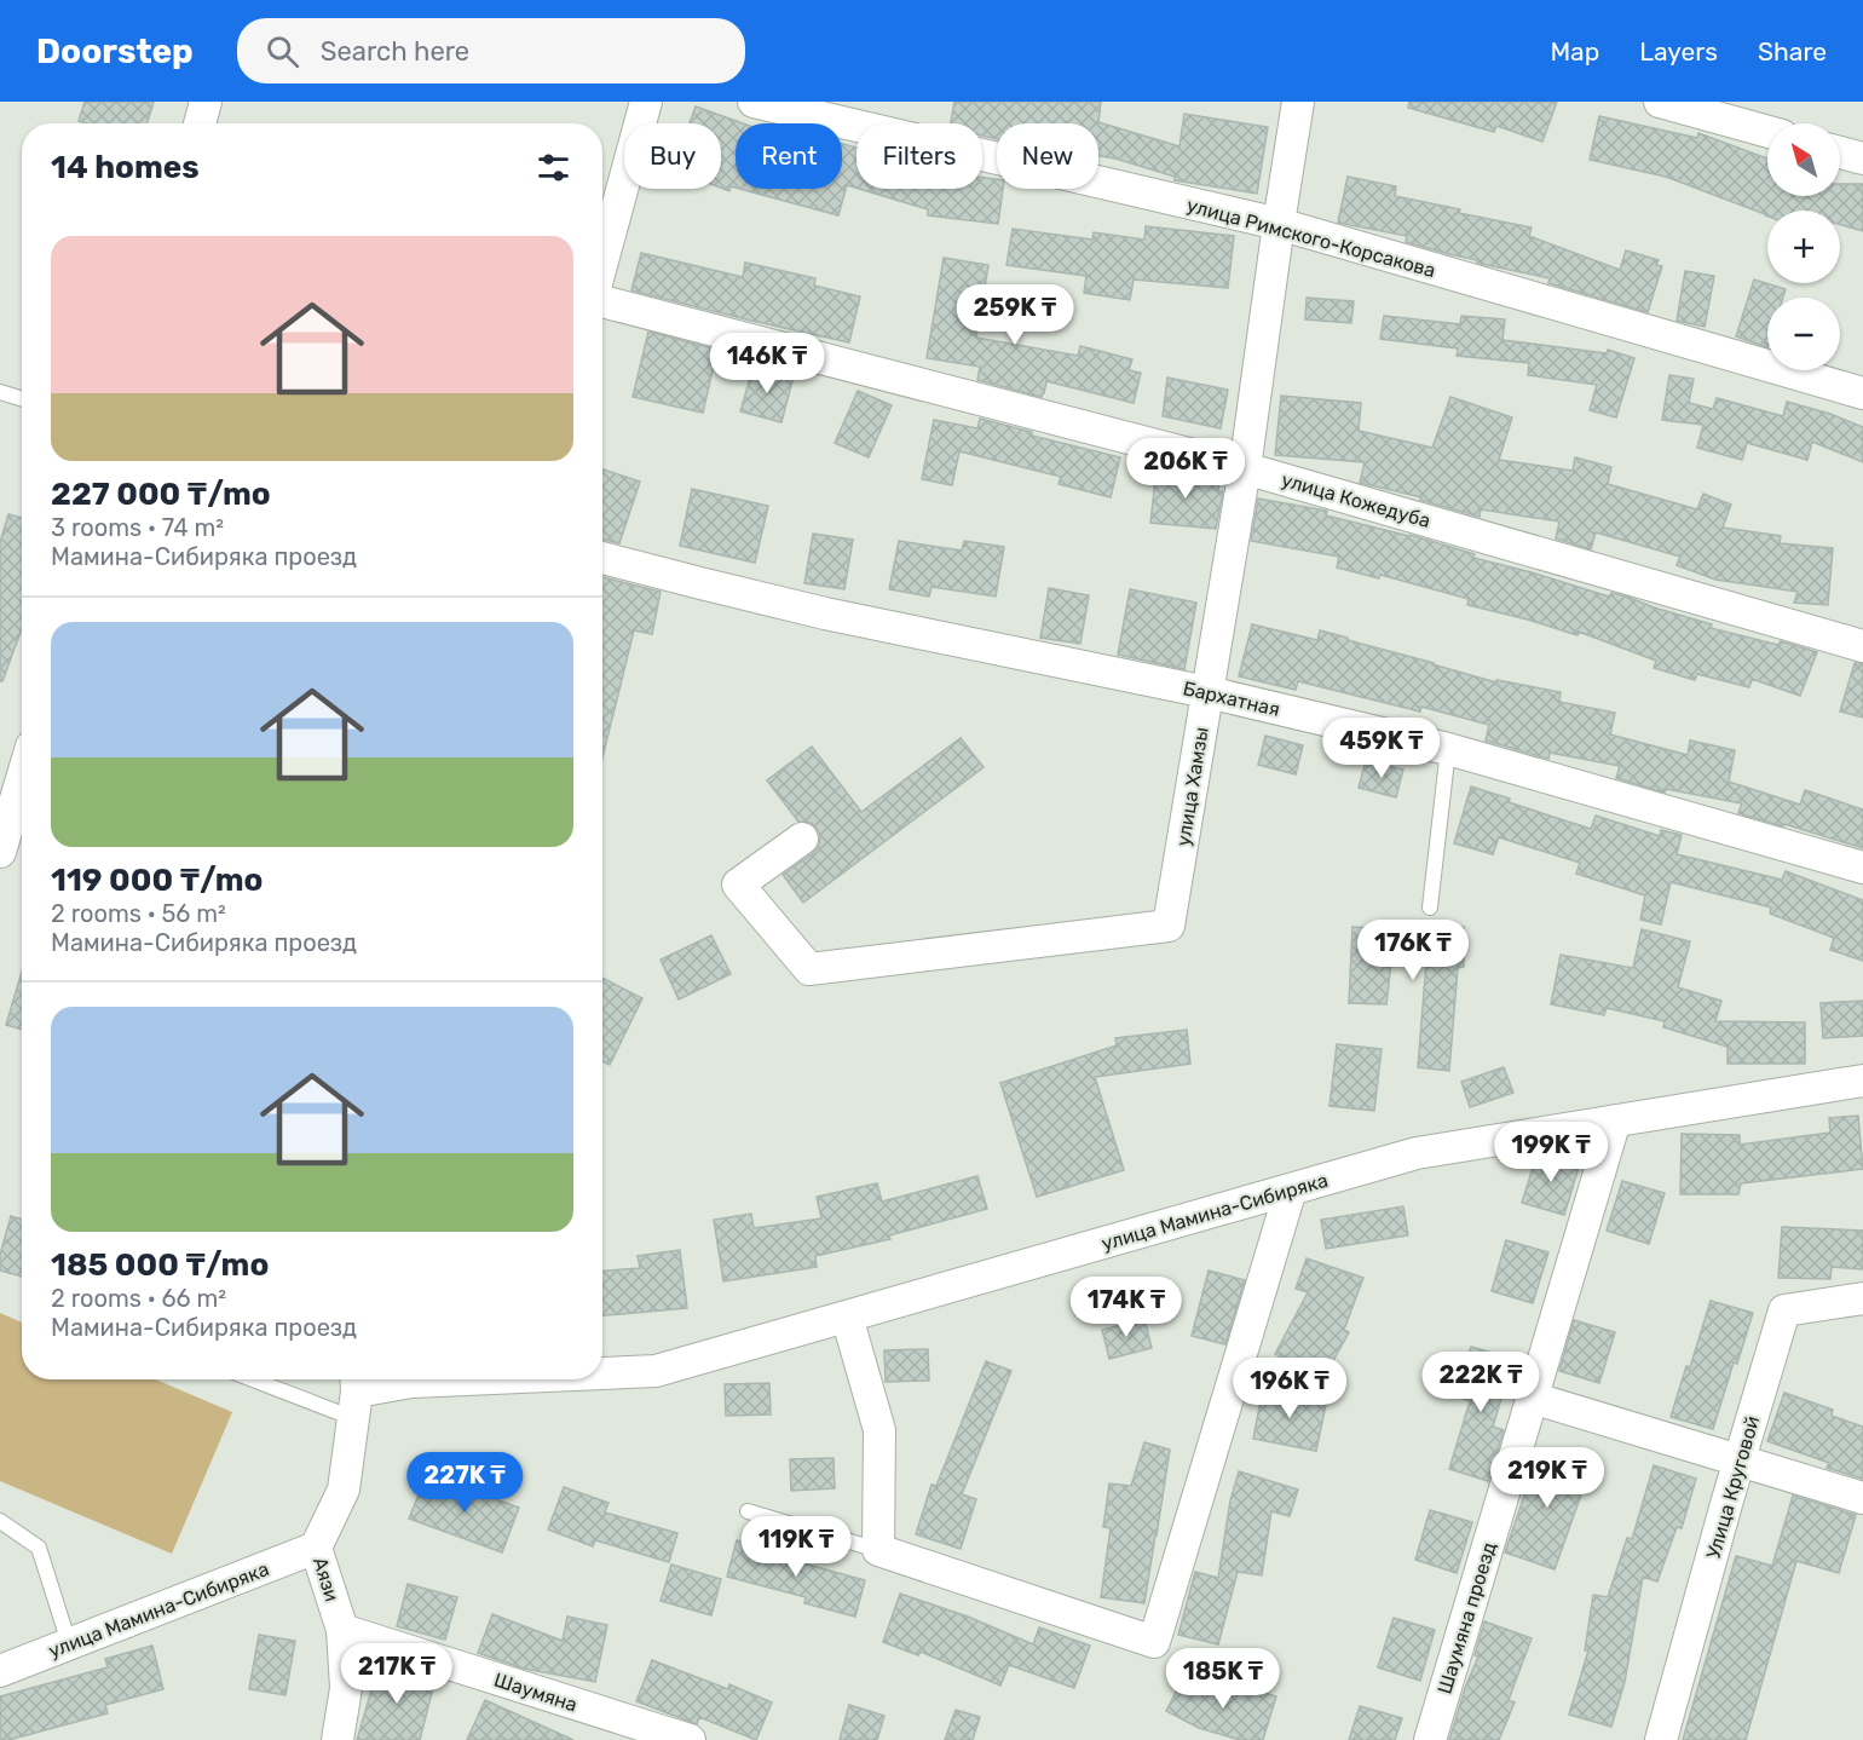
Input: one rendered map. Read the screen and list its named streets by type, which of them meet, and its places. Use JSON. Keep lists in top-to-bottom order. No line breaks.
{"streets":{"street":["улица Римского-Корсакова","улица Кожедуба","Бархатная","улица Хамзы","улица Мамина-Сибиряка","Улица Круговой","Аязи","Шаумяна проезд","Шаумяна"]},"crossings":[["улица Римского-Корсакова","улица Хамзы"],["улица Кожедуба","улица Хамзы"],["Бархатная","улица Хамзы"],["улица Мамина-Сибиряка","Аязи"],["улица Мамина-Сибиряка","Шаумяна проезд"],["Аязи","Шаумяна"]],"north":"top left","page":{"header":"Doorstep","search":"Search here","nav":["Map","Layers","Share"],"map_buttons":["+","−"],"chip":["Buy","Rent","Filters","New"],"heading":"14 homes","list":[{"name":"227 000 ₸/mo","note":"3 rooms · 74 m² · Мамина-Сибиряка проезд"},{"name":"119 000 ₸/mo","note":"2 rooms · 56 m² · Мамина-Сибиряка проезд"},{"name":"185 000 ₸/mo","note":"2 rooms · 66 m² · Мамина-Сибиряка проезд"}],"price":["259K ₸","146K ₸","206K ₸","459K ₸","176K ₸","199K ₸","174K ₸","222K ₸","196K ₸","219K ₸","227K ₸","119K ₸","217K ₸","185K ₸"]}}
